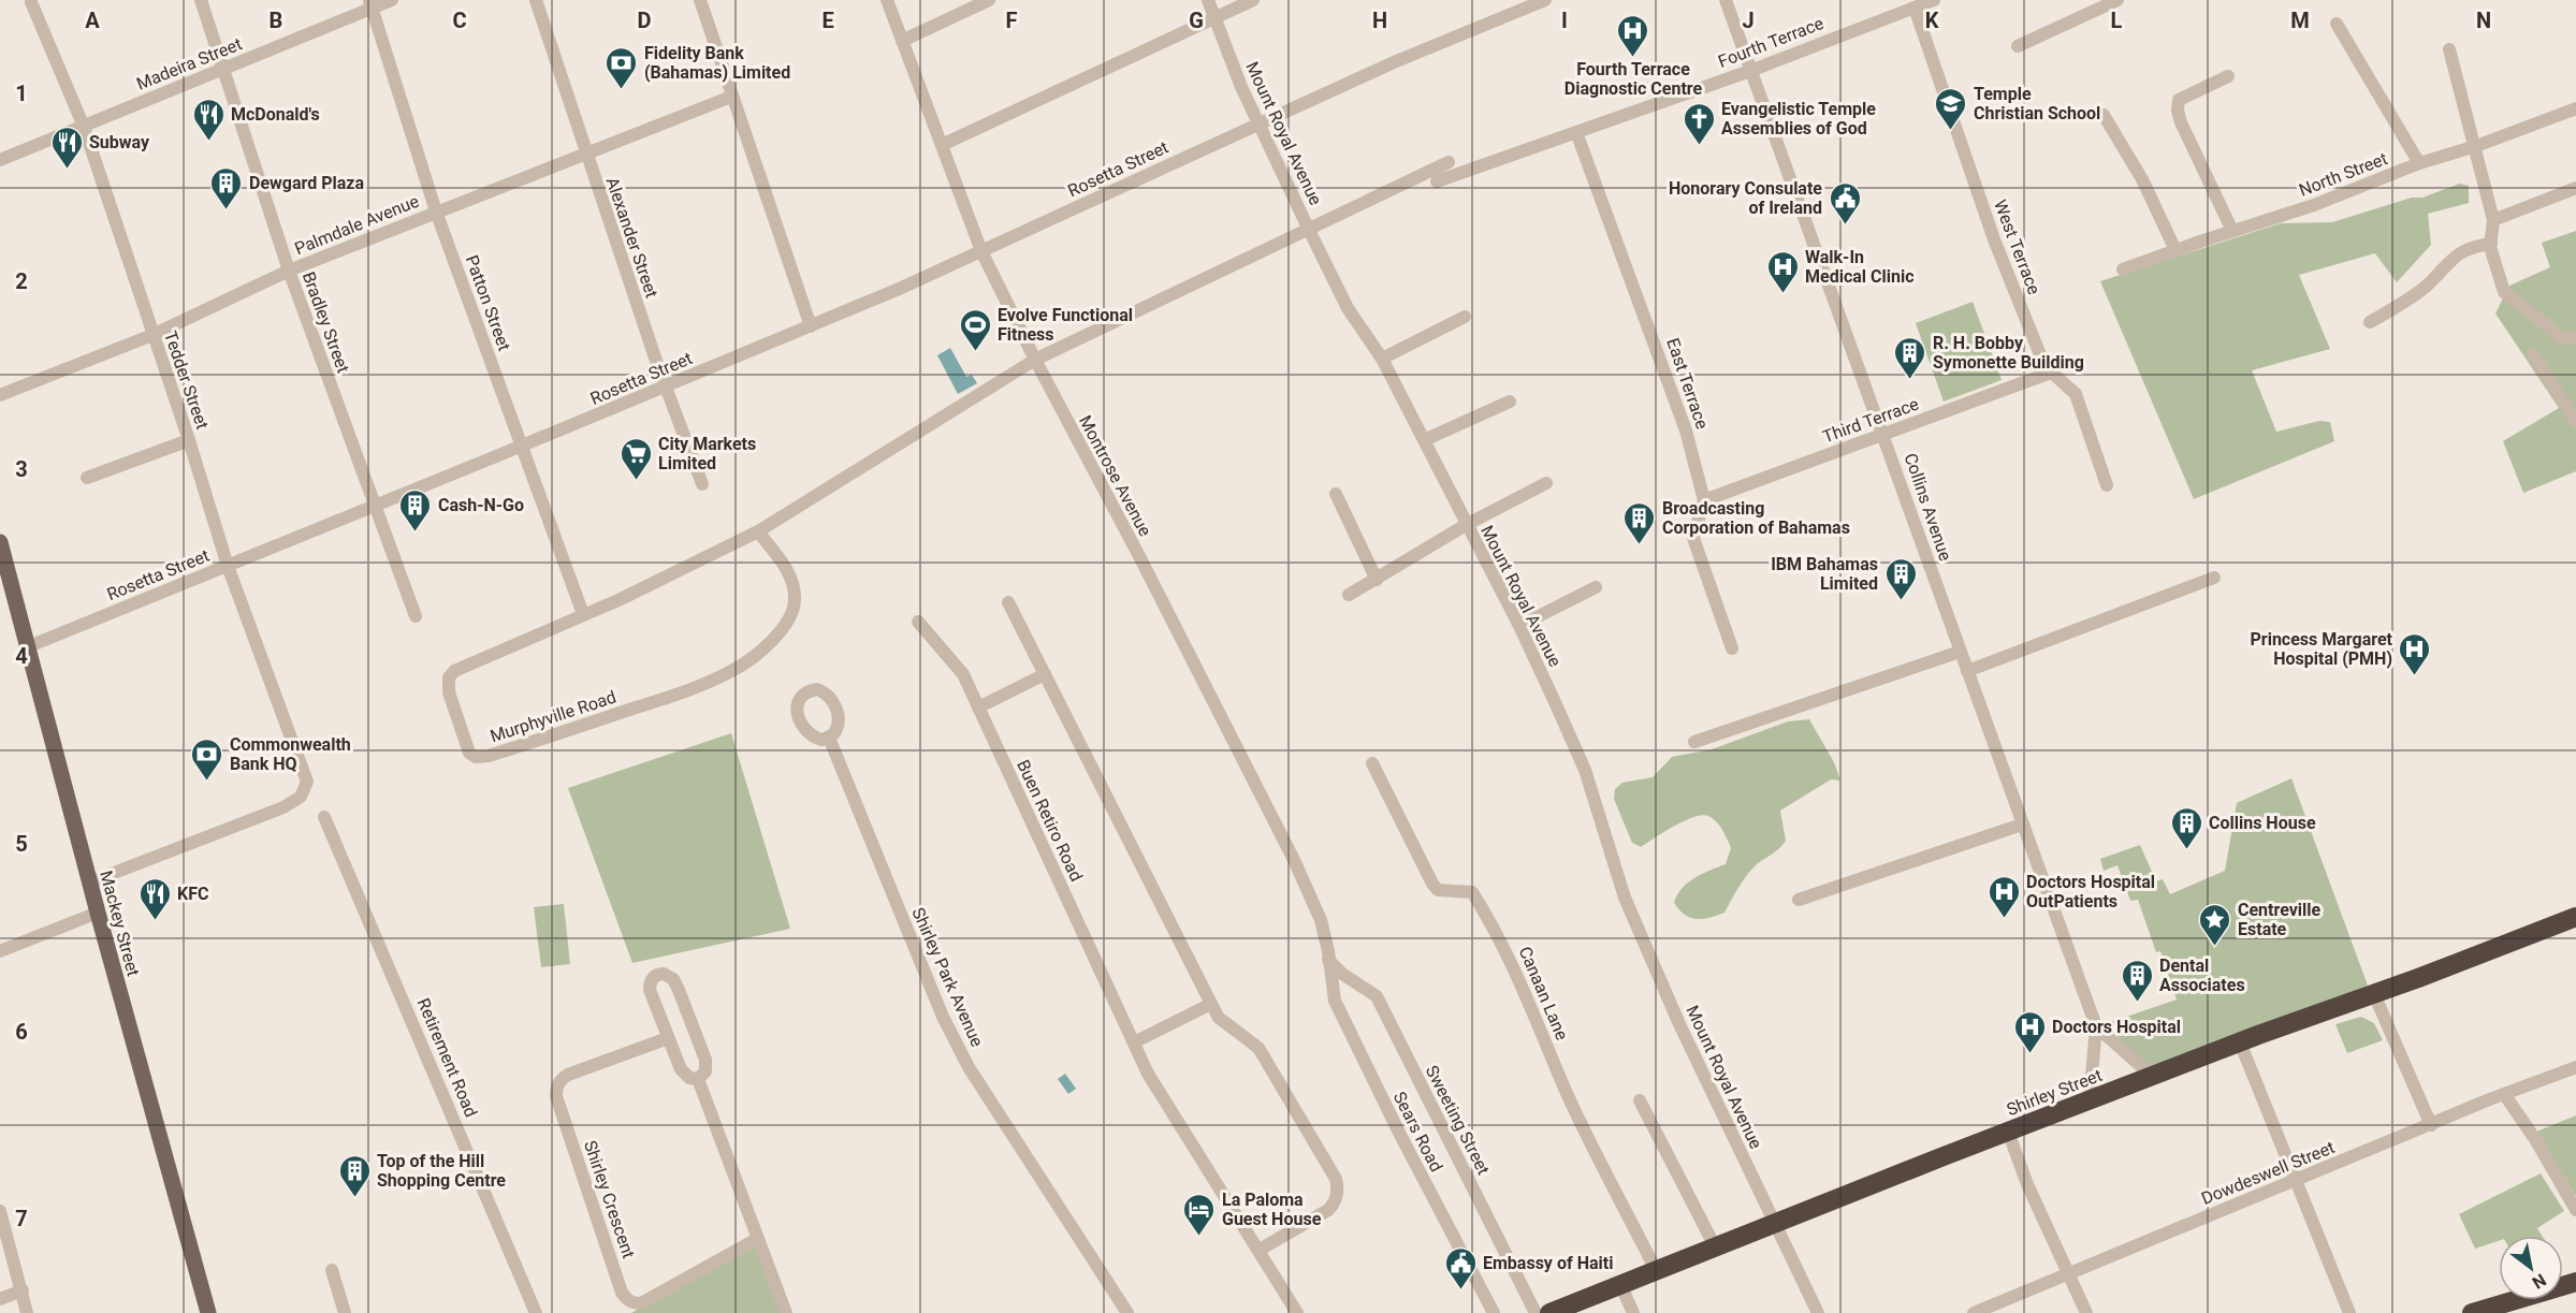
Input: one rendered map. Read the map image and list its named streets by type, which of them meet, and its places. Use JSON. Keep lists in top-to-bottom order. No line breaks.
{"streets":{"highway":["Shirley Street"],"main road":["Mackey Street"],"street":["Fourth Terrace","Madeira Street","Mount Royal Avenue","Rosetta Street","North Street","Palmdale Avenue","Alexander Street","West Terrace","Patton Street","Bradley Street","Tedder Street","East Terrace","Third Terrace","Montrose Avenue","Collins Avenue","Murphyville Road","Buen Retiro Road","Shirley Park Avenue","Canaan Lane","Retirement Road","Sweeting Street","Sears Road","Dowdeswell Street","Shirley Crescent"]},"crossings":[["Fourth Terrace","West Terrace"],["Fourth Terrace","East Terrace"],["Fourth Terrace","Collins Avenue"],["Madeira Street","Patton Street"],["Madeira Street","Bradley Street"],["Madeira Street","Tedder Street"],["Mount Royal Avenue","Rosetta Street"],["Mount Royal Avenue","Murphyville Road"],["Mount Royal Avenue","Shirley Street"],["Rosetta Street","Alexander Street"],["Rosetta Street","Patton Street"],["Rosetta Street","Bradley Street"],["Rosetta Street","Tedder Street"],["Rosetta Street","Montrose Avenue"],["Rosetta Street","Mackey Street"],["Palmdale Avenue","Alexander Street"],["Palmdale Avenue","Patton Street"],["Palmdale Avenue","Bradley Street"],["Palmdale Avenue","Tedder Street"],["West Terrace","Third Terrace"],["Patton Street","Murphyville Road"],["Tedder Street","Mackey Street"],["East Terrace","Third Terrace"],["Third Terrace","Collins Avenue"],["Montrose Avenue","Murphyville Road"],["Montrose Avenue","Sweeting Street"],["Montrose Avenue","Sears Road"],["Collins Avenue","Shirley Street"],["Canaan Lane","Shirley Street"],["Sweeting Street","Sears Road"]],"places":{"hospital":["Fourth Terrace Diagnostic Centre","Walk-In Medical Clinic","Princess Margaret Hospital (PMH)","Doctors Hospital OutPatients","Doctors Hospital"],"bank":["Fidelity Bank (Bahamas) Limited","Commonwealth Bank HQ"],"school or university":["Temple Christian School"],"restaurant":["McDonald's","Subway","KFC"],"church":["Evangelistic Temple Assemblies of God"],"building":["Dewgard Plaza","R. H. Bobby Symonette Building","Cash-N-Go","Broadcasting Corporation of Bahamas","IBM Bahamas Limited","Collins House","Dental Associates","Top of the Hill Shopping Centre"],"public building":["Honorary Consulate of Ireland","Embassy of Haiti"],"sports":["Evolve Functional Fitness"],"supermarket":["City Markets Limited"],"place":["Centreville Estate"],"hotel":["La Paloma Guest House"]},"north":"bottom right","grid":{"columns":["A","B","C","D","E","F","G","H","I","J","K","L","M","N"],"rows":["1","2","3","4","5","6","7"]}}
